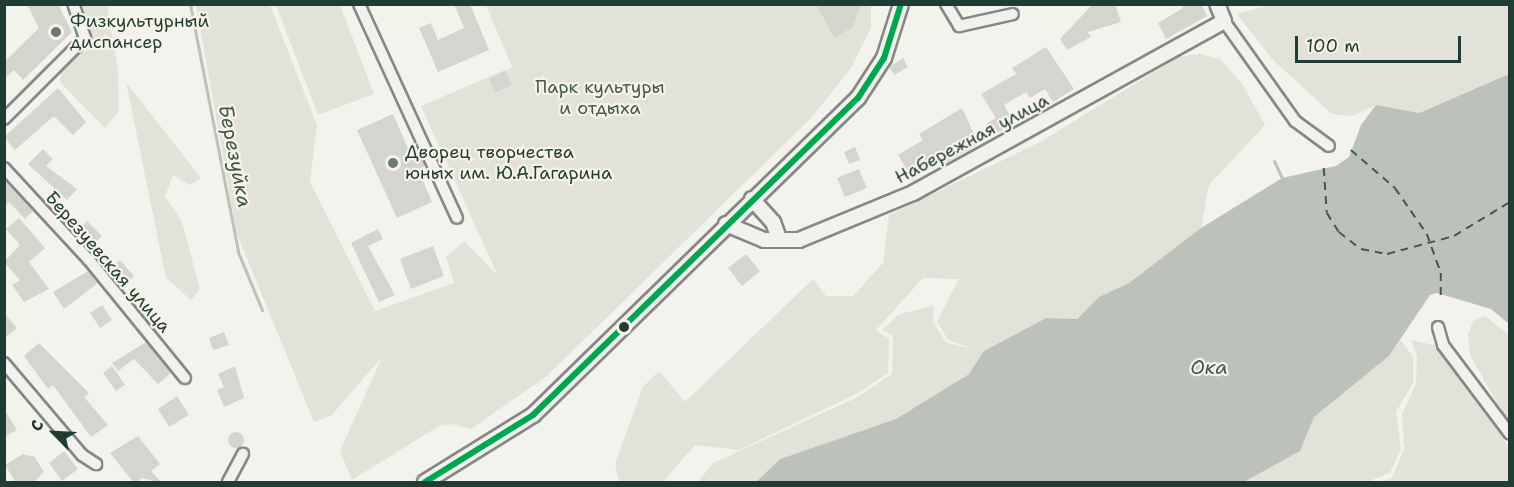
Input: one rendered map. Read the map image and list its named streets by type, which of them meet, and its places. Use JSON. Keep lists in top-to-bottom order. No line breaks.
{"streets":{"main road":["Набережная улица"],"street":["Березуевская улица"]},"water":["Березуйка","Ока"],"parks":["Парк культуры и отдыха"],"places":["Физкультурный диспансер","Дворец творчества юных им. Ю.А.Гагарина"],"scale_bar":"100 m","north":"top left"}
